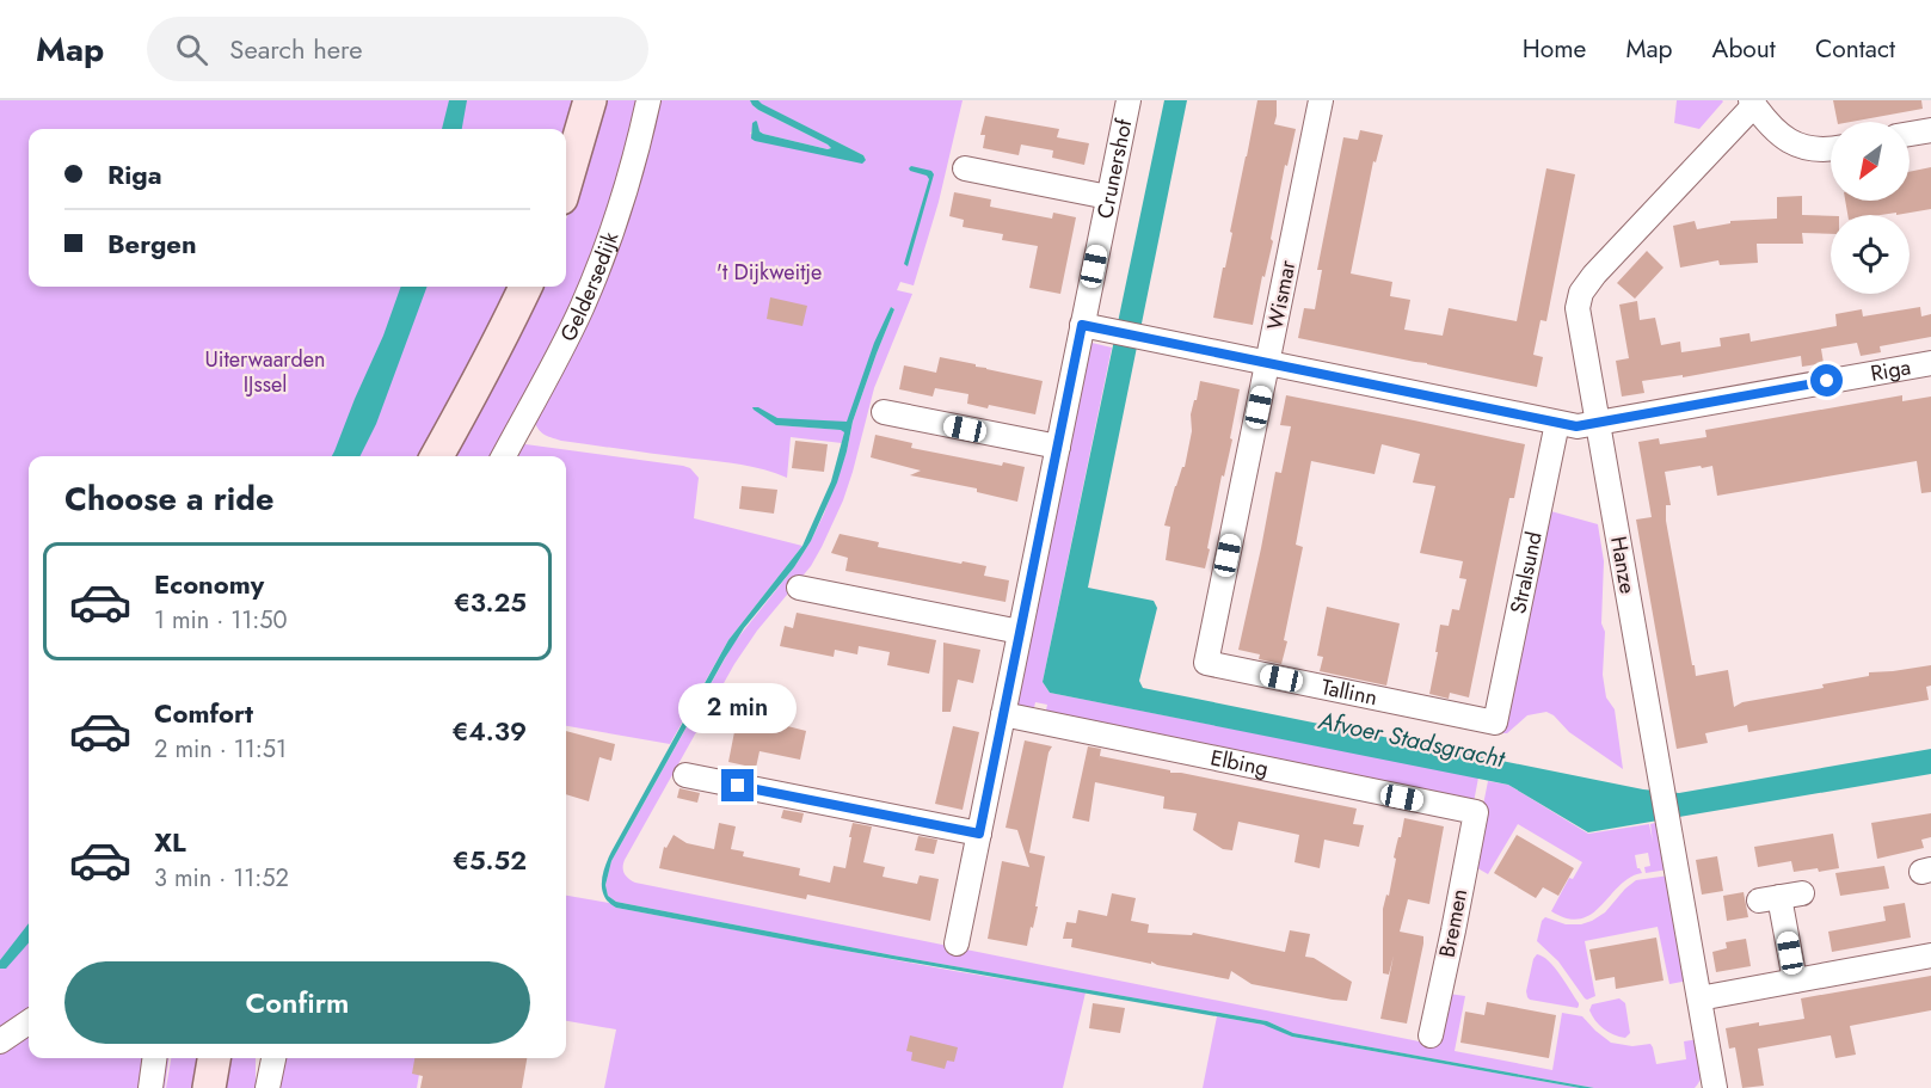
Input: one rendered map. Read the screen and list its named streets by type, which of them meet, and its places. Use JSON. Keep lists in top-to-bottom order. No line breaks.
{"streets":{"street":["Crunershof","Geldersedijk","Wismar","Riga","Hanze","Stralsund","Tallinn","Elbing","Bremen"]},"crossings":[["Crunershof","Riga"],["Crunershof","Elbing"],["Wismar","Riga"],["Wismar","Tallinn"],["Riga","Hanze"],["Riga","Stralsund"],["Stralsund","Tallinn"],["Elbing","Bremen"]],"water":["Afvoer Stadsgracht"],"parks":["'t Dijkweitje","Uiterwaarden IJssel"],"north":"bottom left","page":{"header":"Map","search":"Search here","nav":["Home","Map","About","Contact"],"banner":["Riga","Bergen"],"heading":"Choose a ride","list":[{"name":"Economy","note":"1 min · 11:50","value":"€3.25"},{"name":"Comfort","note":"2 min · 11:51","value":"€4.39"},{"name":"XL","note":"3 min · 11:52","value":"€5.52"}],"bubble":"2 min","buttons":"Confirm"}}
